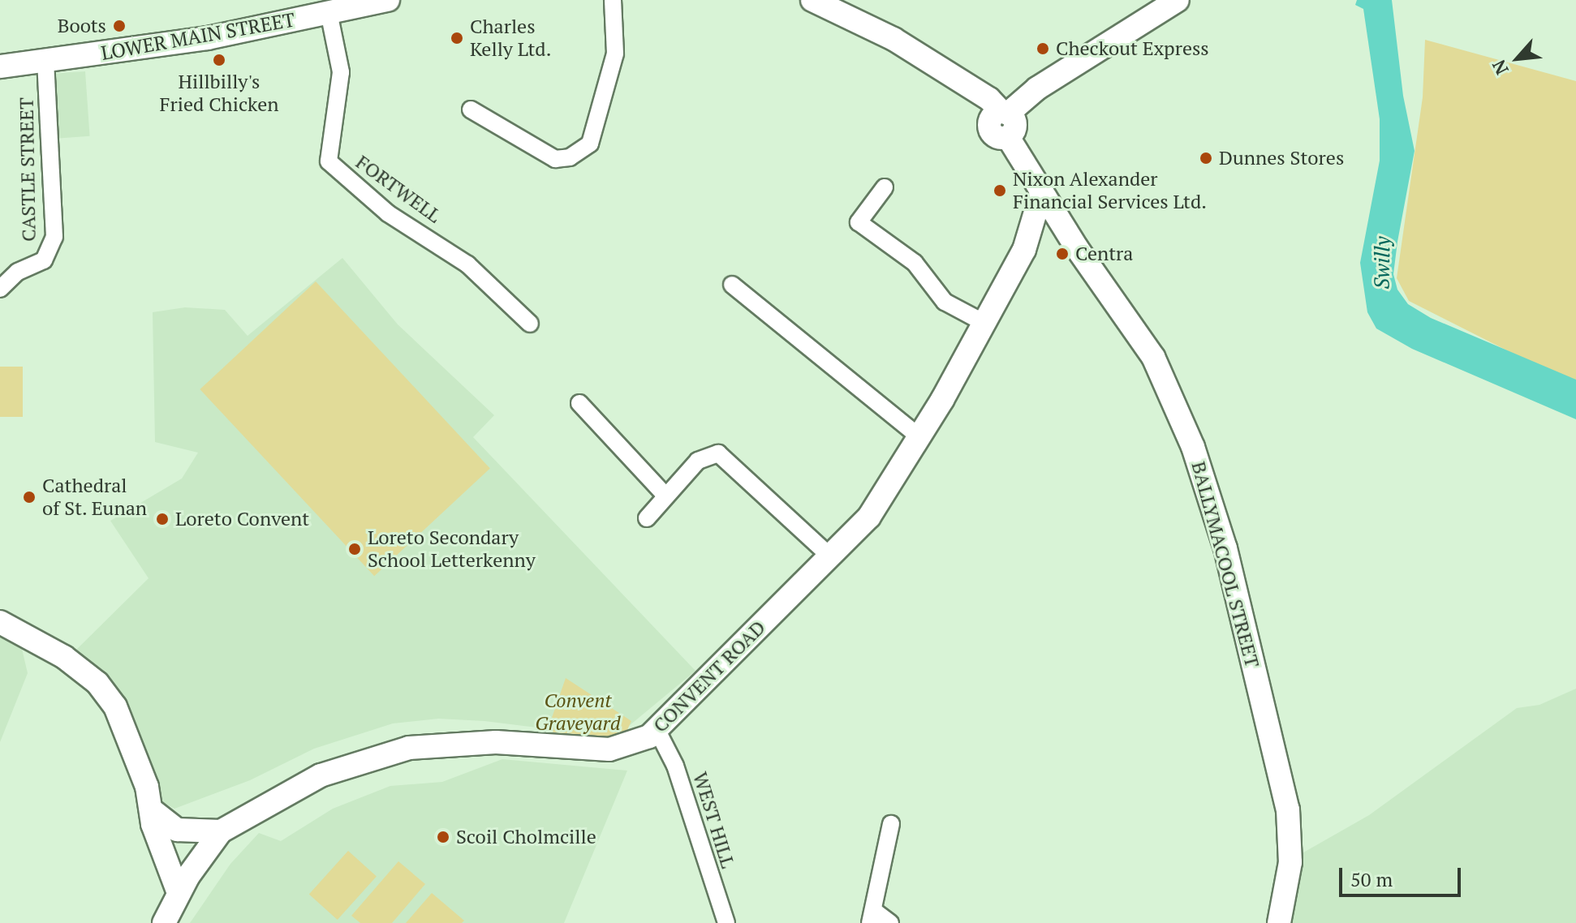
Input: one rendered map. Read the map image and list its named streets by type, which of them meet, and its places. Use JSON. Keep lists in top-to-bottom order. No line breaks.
{"streets":{"street":["LOWER MAIN STREET","CASTLE STREET","FORTWELL","BALLYMACOOL STREET","CONVENT ROAD","WEST HILL"]},"crossings":[["LOWER MAIN STREET","CASTLE STREET"],["LOWER MAIN STREET","FORTWELL"],["CONVENT ROAD","WEST HILL"]],"water":["Swilly"],"parks":["Convent Graveyard"],"places":["Boots","Charles Kelly Ltd.","Checkout Express","Hillbilly's Fried Chicken","Dunnes Stores","Nixon Alexander Financial Services Ltd.","Centra","Cathedral of St. Eunan","Loreto Convent","Loreto Secondary School Letterkenny","Scoil Cholmcille"],"scale_bar":"50 m","north":"bottom left"}
